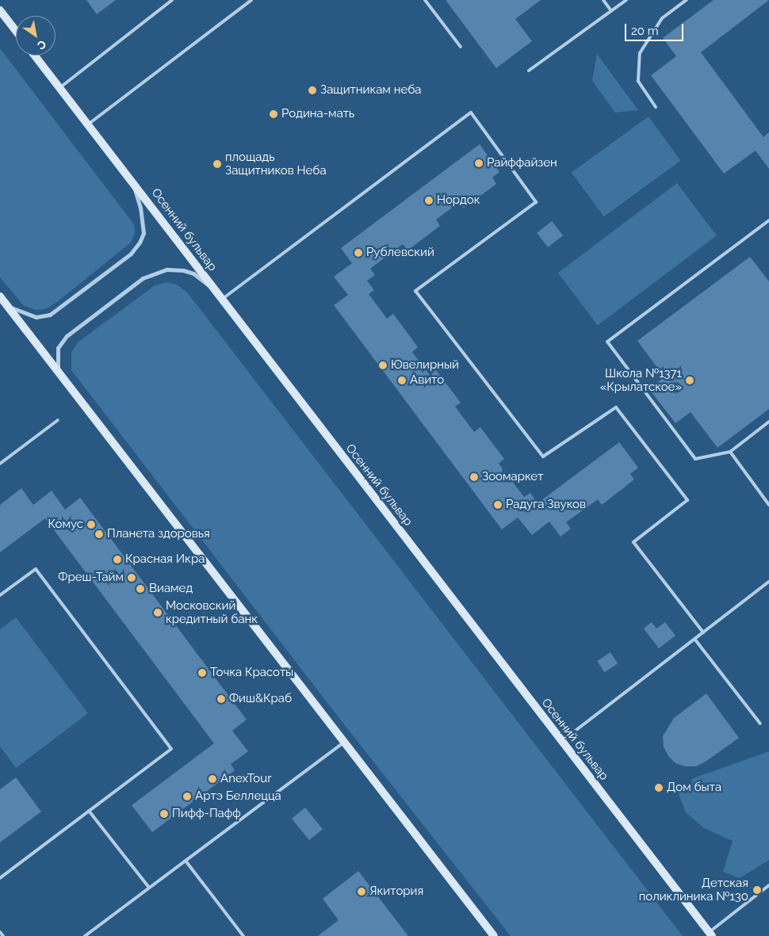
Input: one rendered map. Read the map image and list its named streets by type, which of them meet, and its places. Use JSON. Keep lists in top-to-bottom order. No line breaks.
{"streets":{"street":["Осенний бульвар"]},"places":["Защитникам неба","Родина-мать","Райффайзен","площадь Защитников Неба","Нордок","Рублевский","Ювелирный","Авито","Школа №1371 «Крылатское»","Зоомаркет","Радуга Звуков","Комус","Планета здоровья","Красная Икра","Фреш-Тайм","Виамед","Московский кредитный банк","Точка Красоты","Фиш&Краб","AnexTour","Дом быта","Артэ Беллецца","Пифф-Пафф","Детская поликлиника №130","Якитория"],"scale_bar":"20 m","north":"bottom right"}
